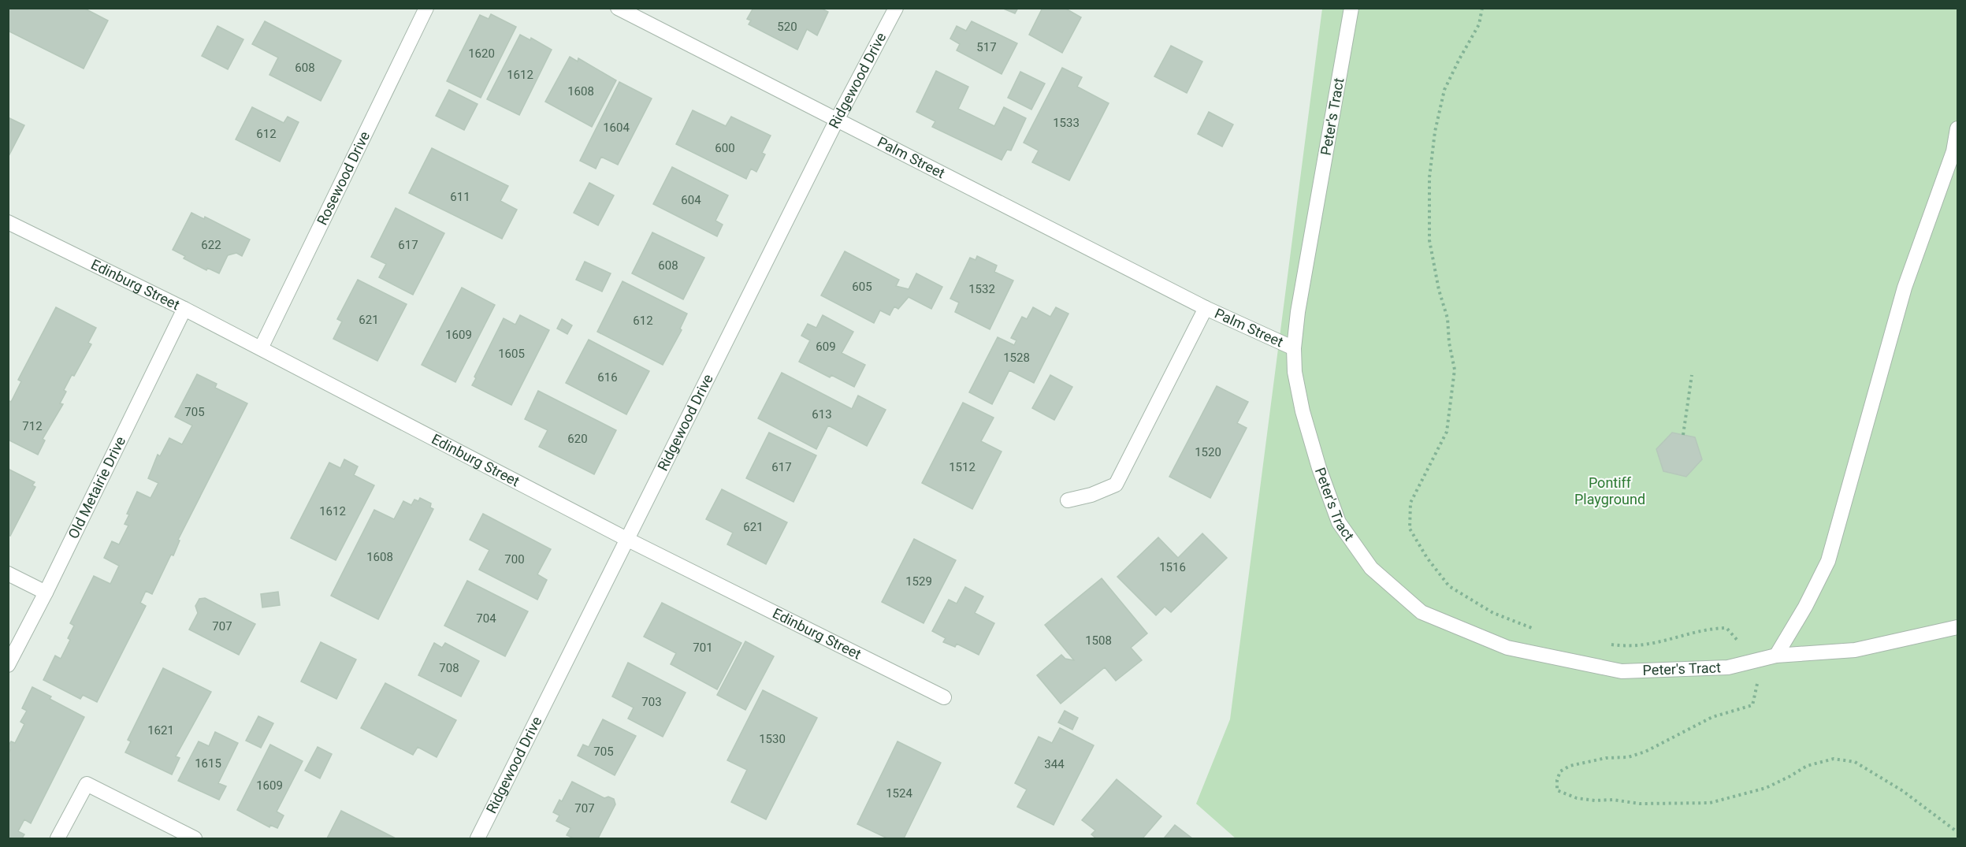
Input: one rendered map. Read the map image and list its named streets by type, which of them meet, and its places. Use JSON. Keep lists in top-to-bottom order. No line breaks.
{"streets":{"street":["Ridgewood Drive","Peter's Tract","Palm Street","Rosewood Drive","Edinburg Street","Old Metairie Drive"]},"crossings":[["Ridgewood Drive","Palm Street"],["Ridgewood Drive","Edinburg Street"],["Peter's Tract","Palm Street"],["Rosewood Drive","Edinburg Street"],["Edinburg Street","Old Metairie Drive"]],"parks":["Pontiff Playground"],"house_numbers":["520","517","1620","608","1612","1608","1533","1604","612","600","611","604","622","617","608","605","1532","621","612","1609","609","1605","1528","616","705","613","712","620","1520","617","1512","1612","621","1608","700","1516","1529","704","707","1508","701","708","703","1621","1530","705","1615","344","1609","1524","707"]}
